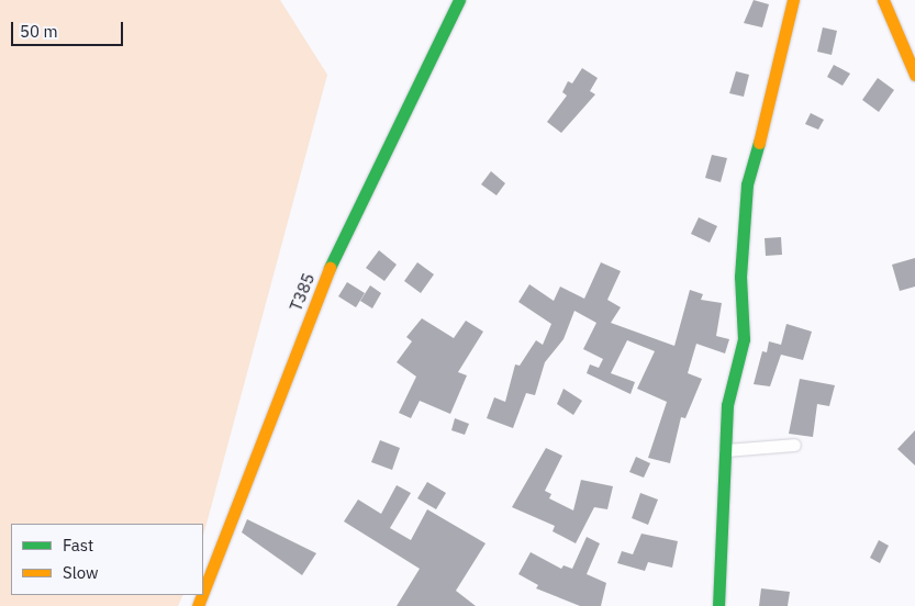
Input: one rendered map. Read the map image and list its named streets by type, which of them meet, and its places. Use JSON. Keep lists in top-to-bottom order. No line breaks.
{"streets":{"street":["T385"]},"legend":["Fast","Slow"],"scale_bar":"50 m"}
